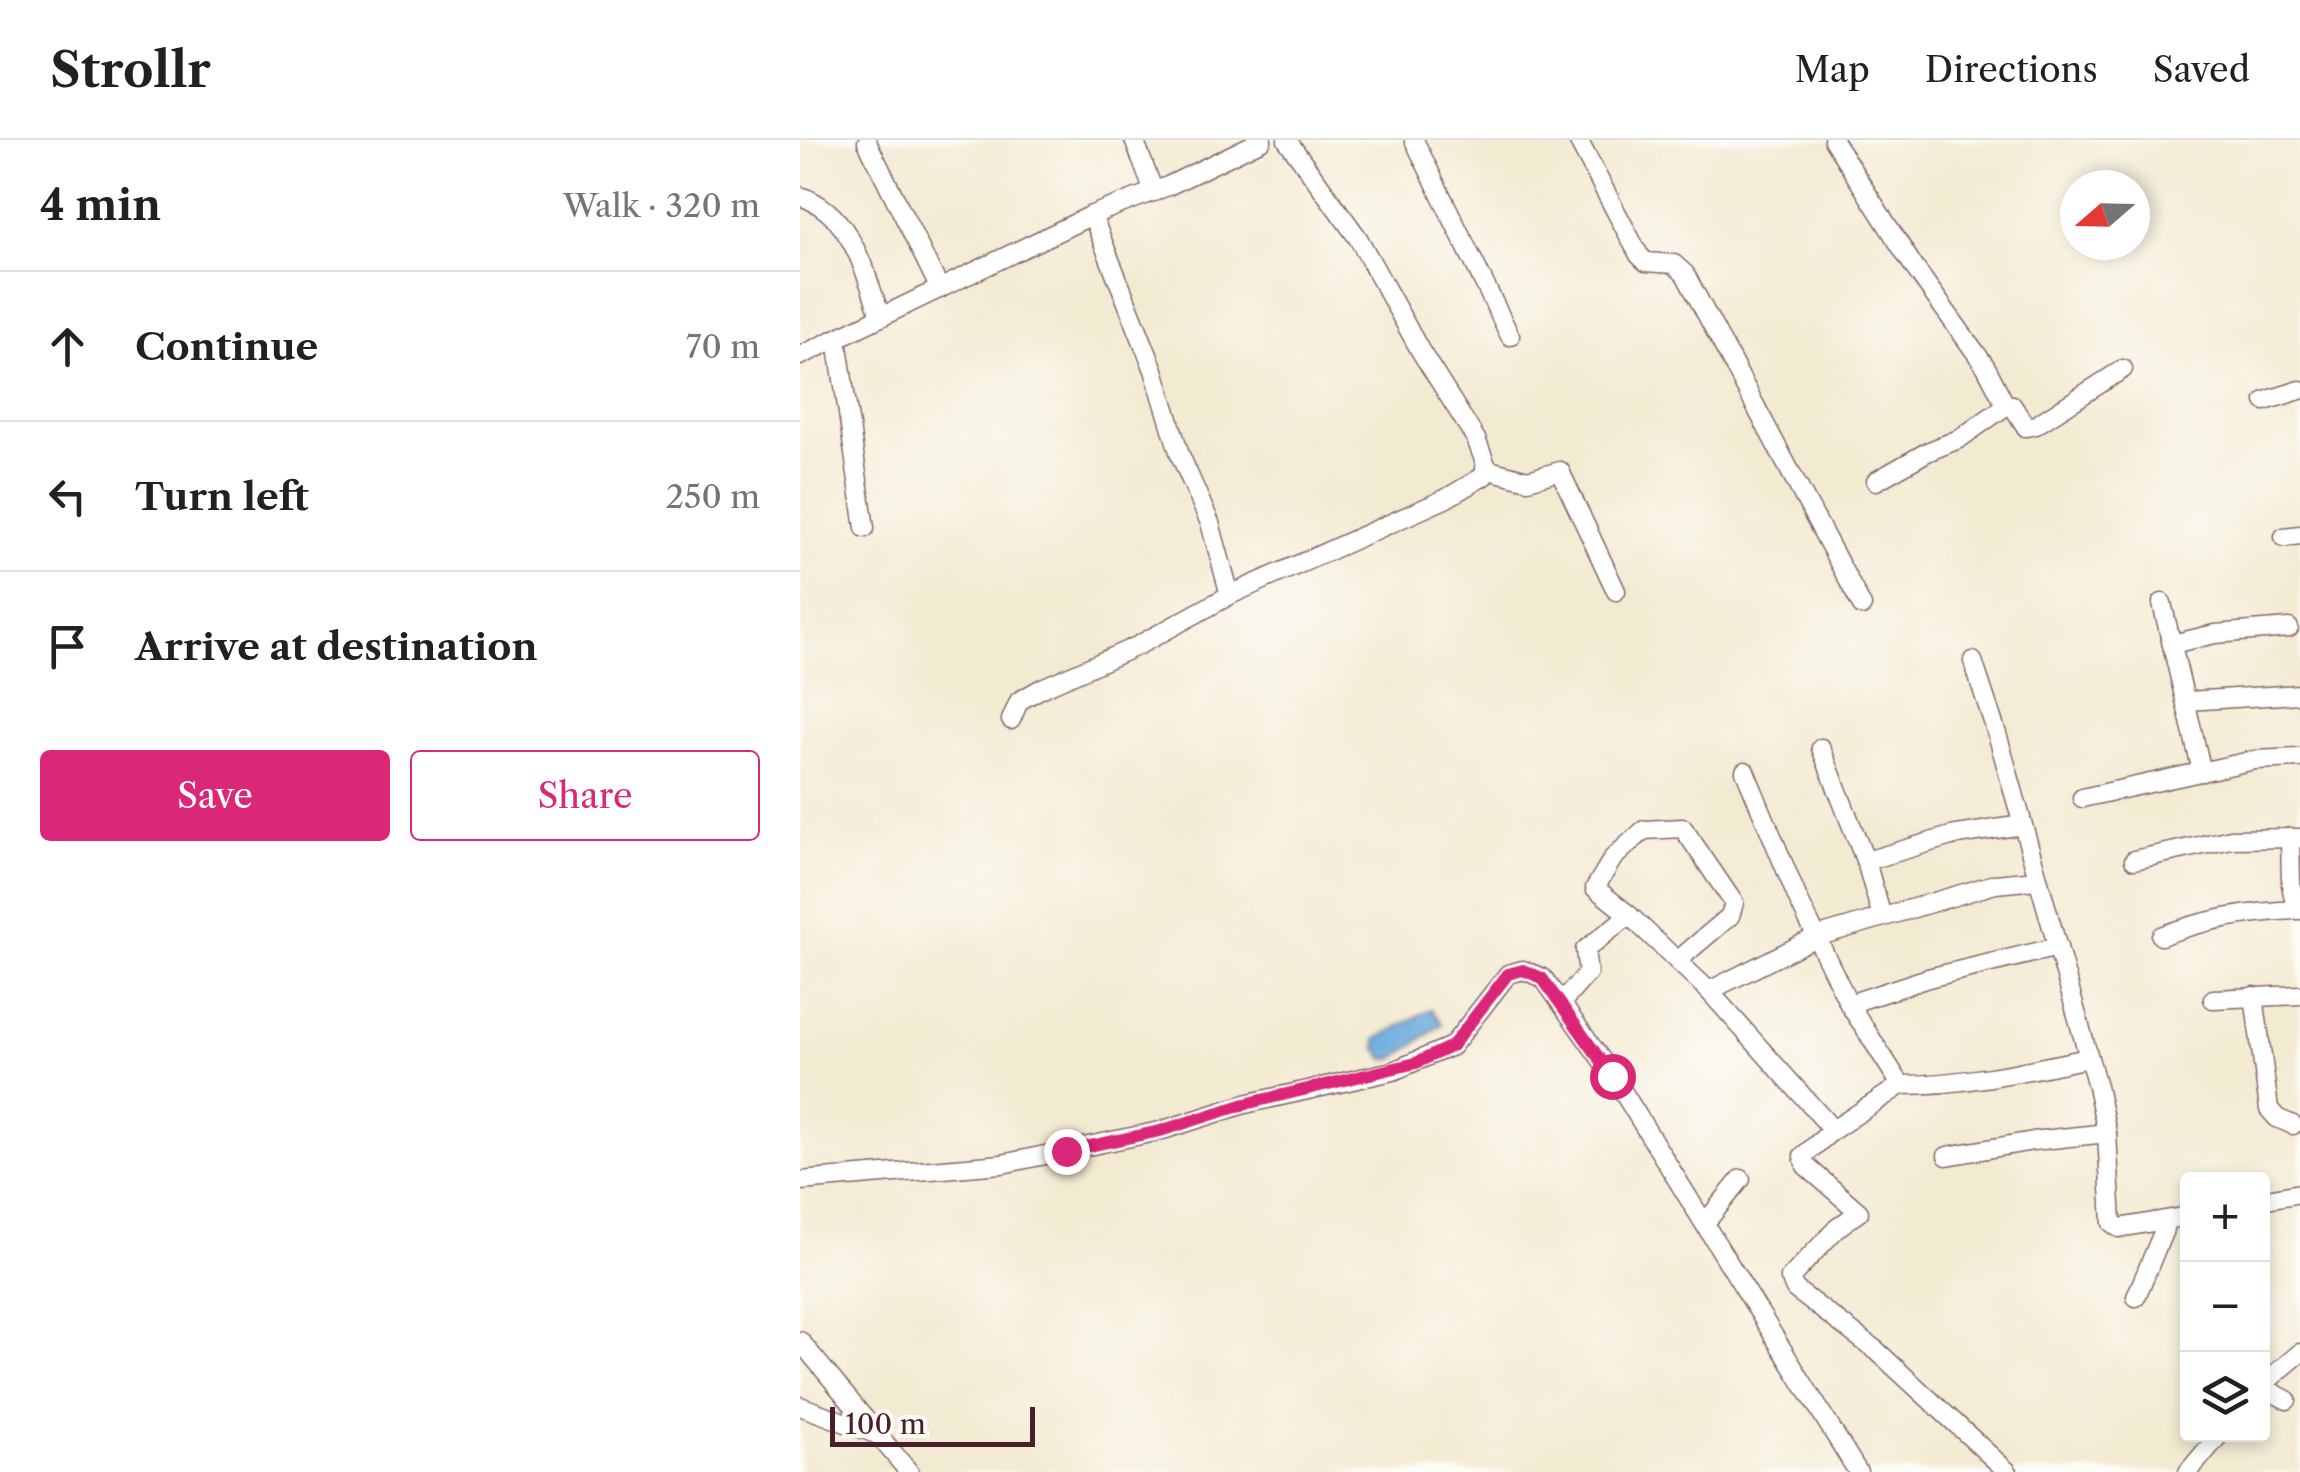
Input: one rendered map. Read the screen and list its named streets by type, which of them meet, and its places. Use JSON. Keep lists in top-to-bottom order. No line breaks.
{"scale_bar":"100 m","north":"left","page":{"header":"Strollr","nav":["Map","Directions","Saved"],"heading":["4 min","Walk · 320 m"],"list":[["Continue","70 m"],["Turn left","250 m"],"Arrive at destination"],"buttons":["Save","Share"],"map_buttons":["+","−"],"scale":"100 m"}}
